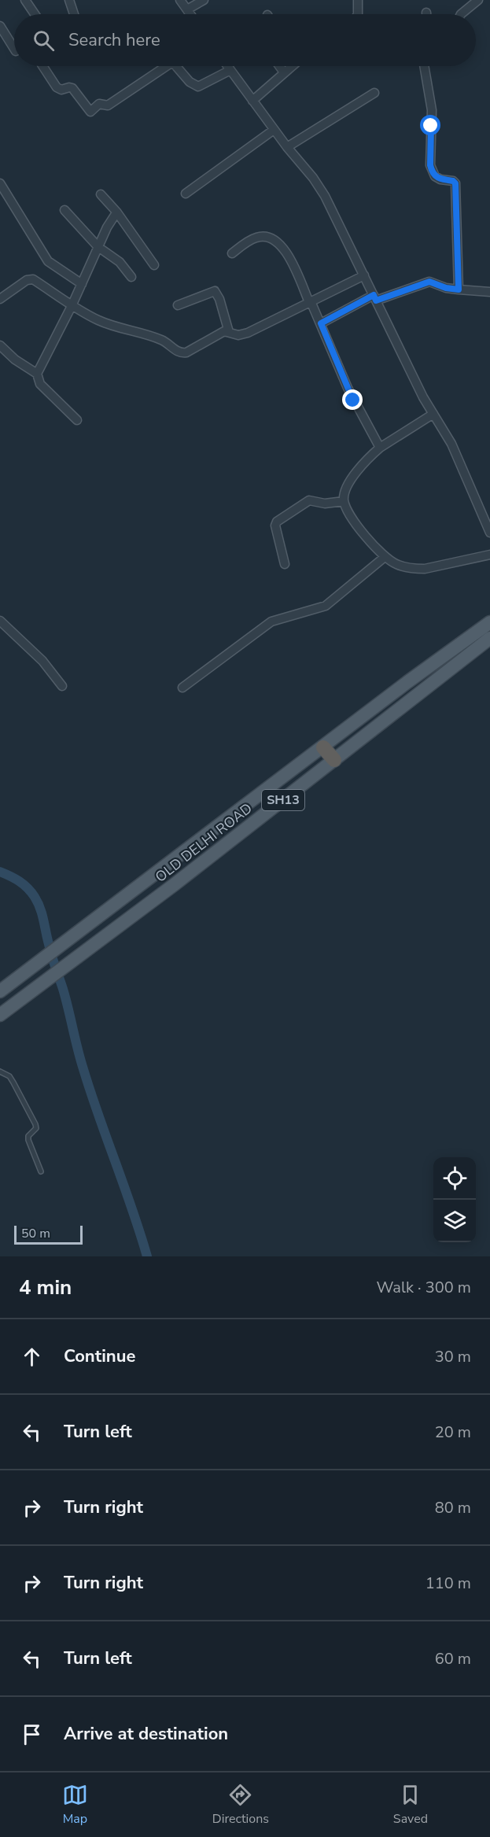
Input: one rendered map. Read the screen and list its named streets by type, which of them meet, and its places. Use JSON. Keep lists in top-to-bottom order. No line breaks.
{"streets":{"main road":["SH13","OLD DELHI ROAD"]},"scale_bar":"50 m","page":{"search":"Search here","scale":"50 m","heading":["4 min","Walk · 300 m"],"list":[["Continue","30 m"],["Turn left","20 m"],["Turn right","80 m"],["Turn right","110 m"],["Turn left","60 m"],"Arrive at destination"],"nav":["Map","Directions","Saved"]}}
